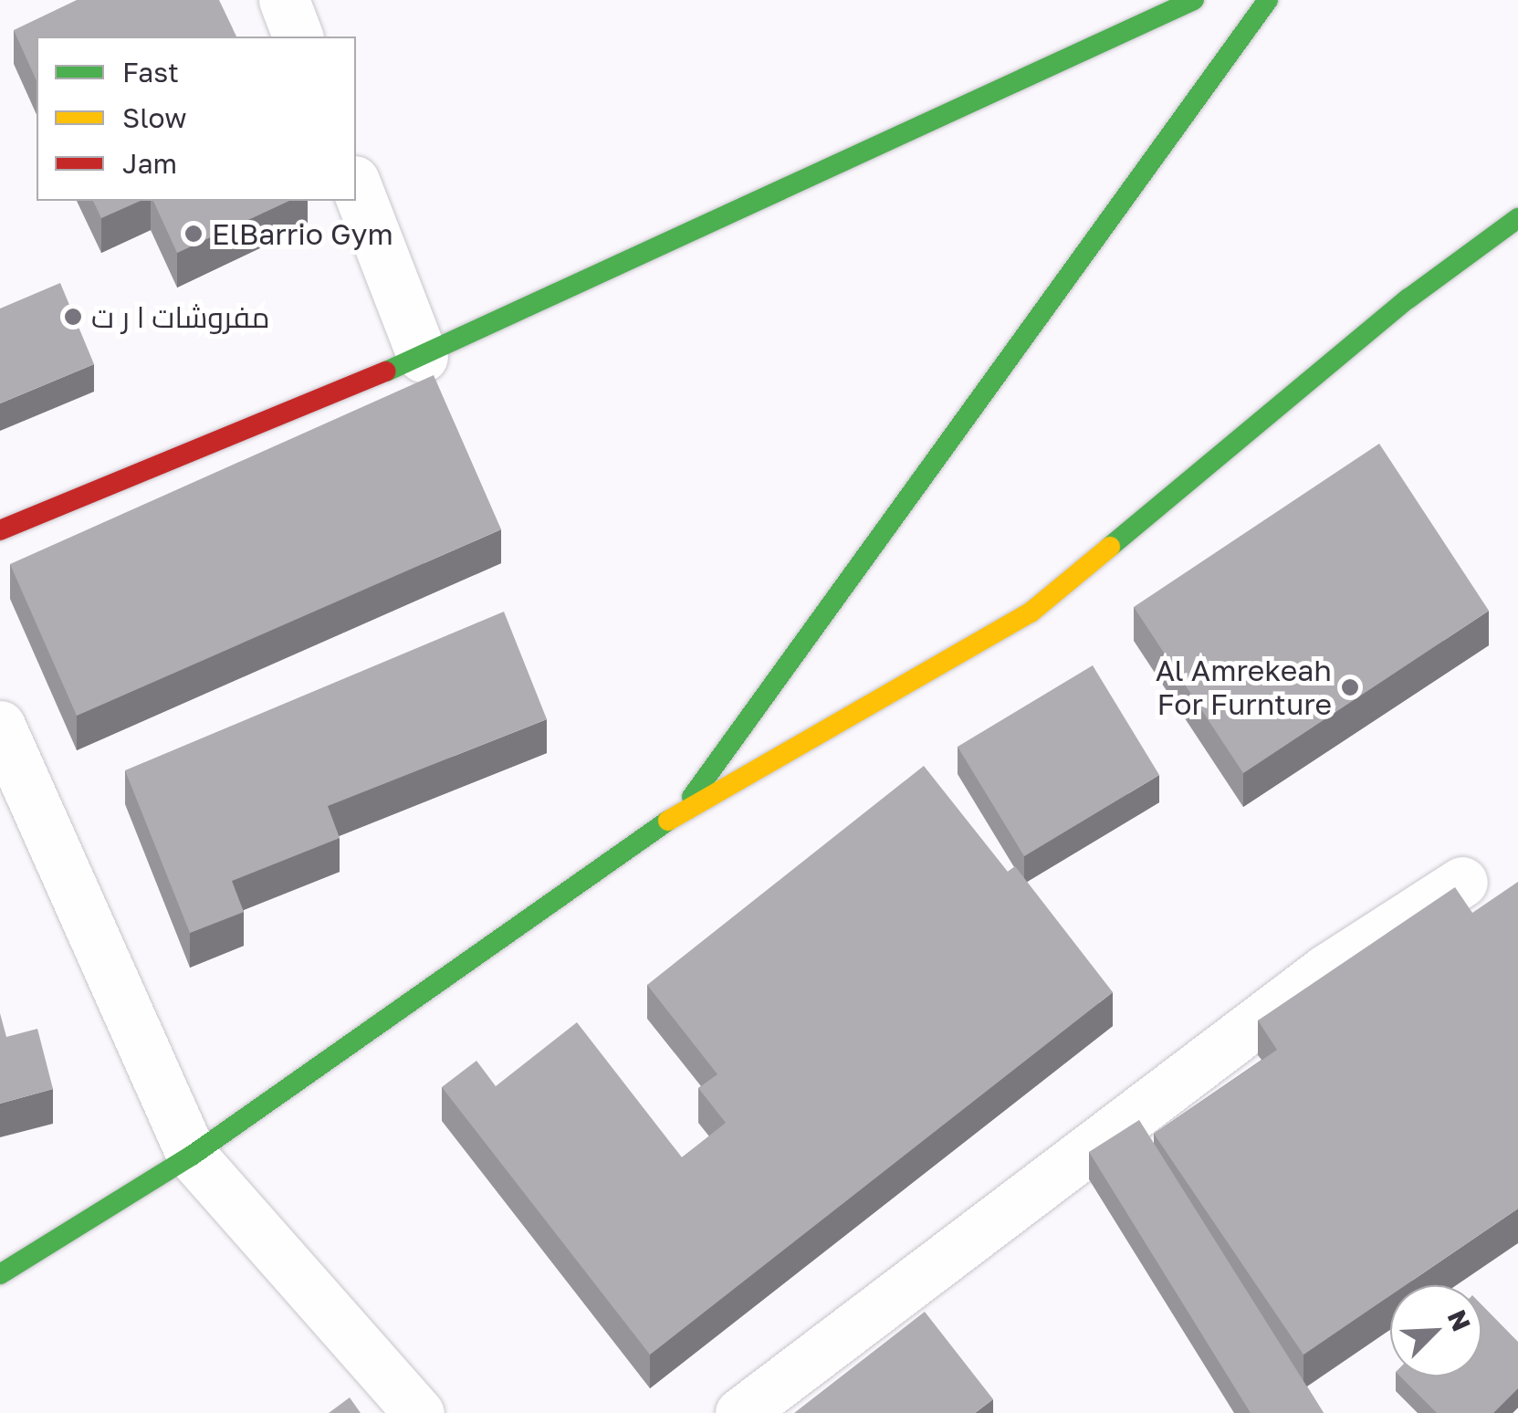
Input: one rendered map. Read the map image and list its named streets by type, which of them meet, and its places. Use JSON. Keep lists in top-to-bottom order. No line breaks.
{"places":["ElBarrio Gym","مفروشات ا ر ت","Al Amrekeah For Furnture"],"legend":["Fast","Slow","Jam"],"north":"top right"}
